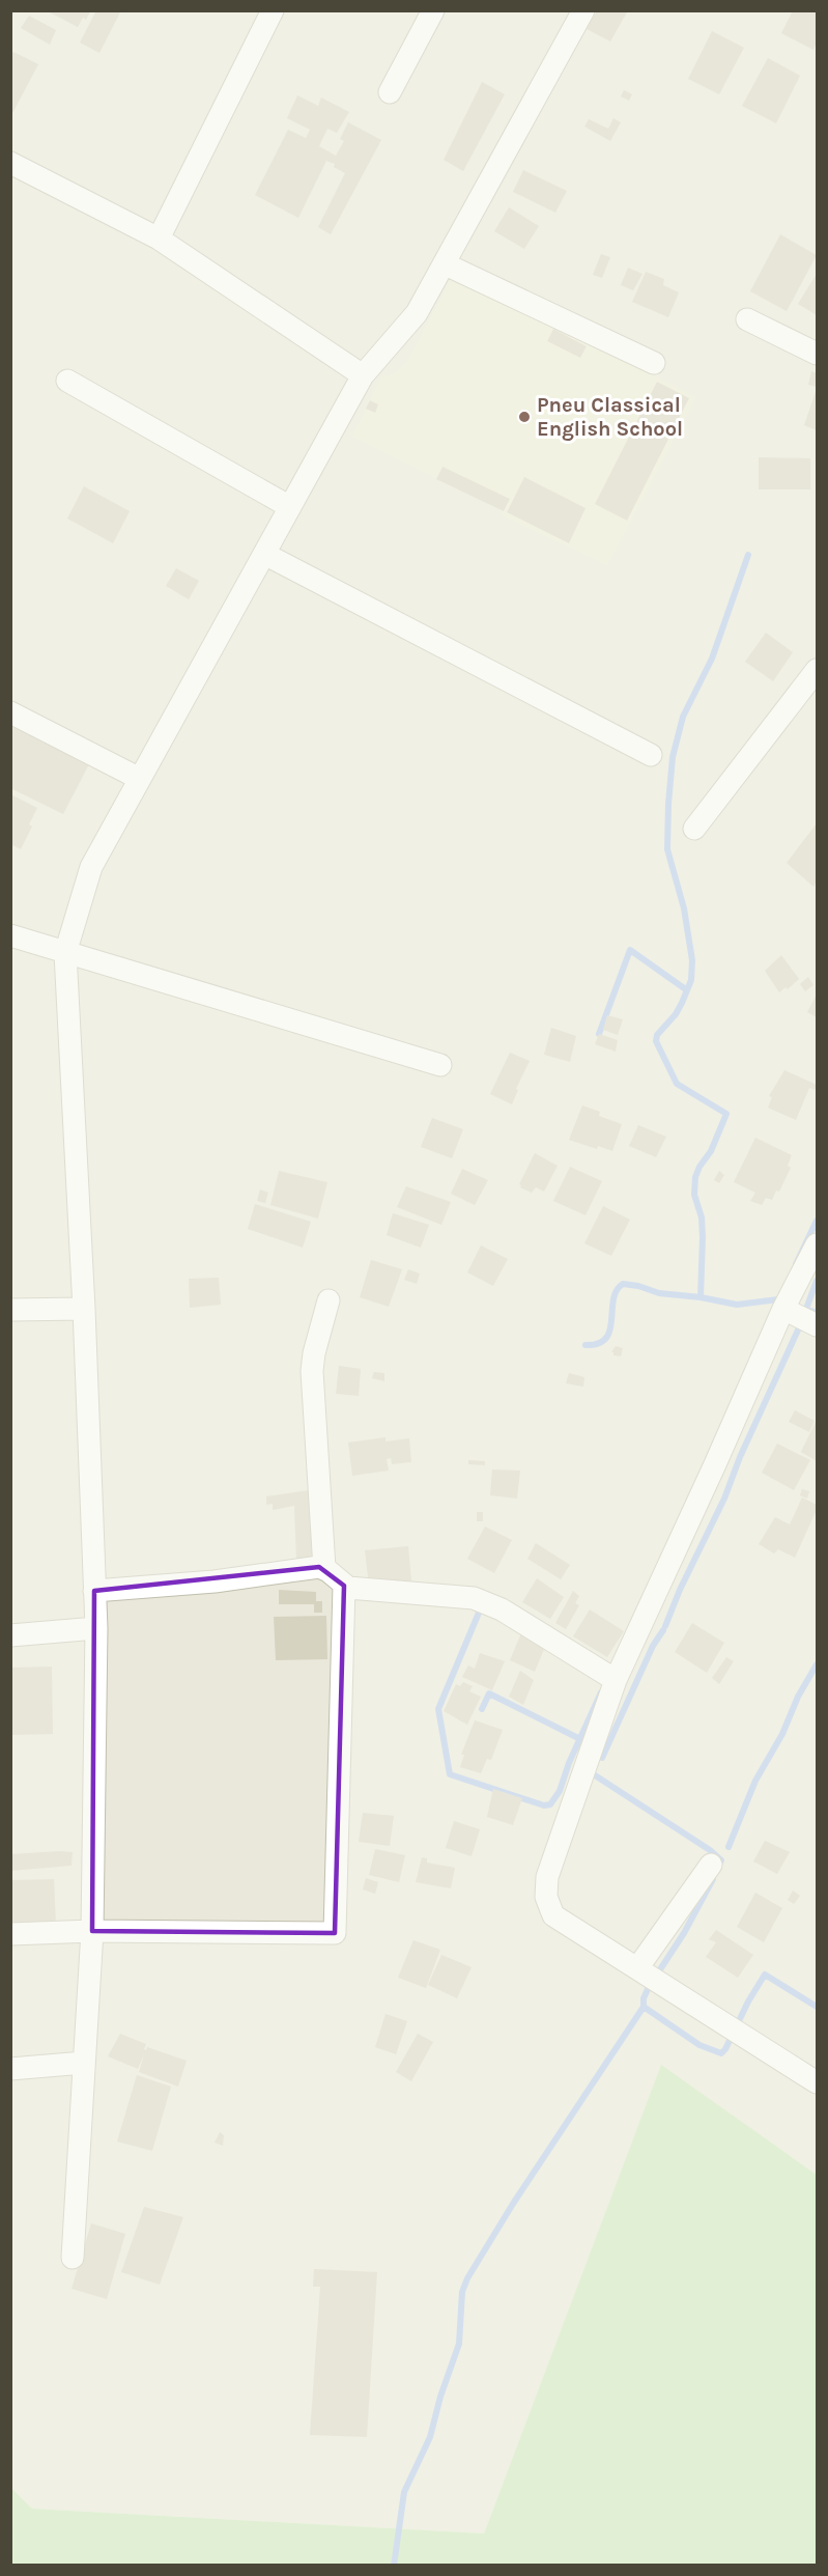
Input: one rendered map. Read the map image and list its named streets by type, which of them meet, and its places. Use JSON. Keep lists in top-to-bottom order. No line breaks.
{"places":["Pneu Classical English School"]}
